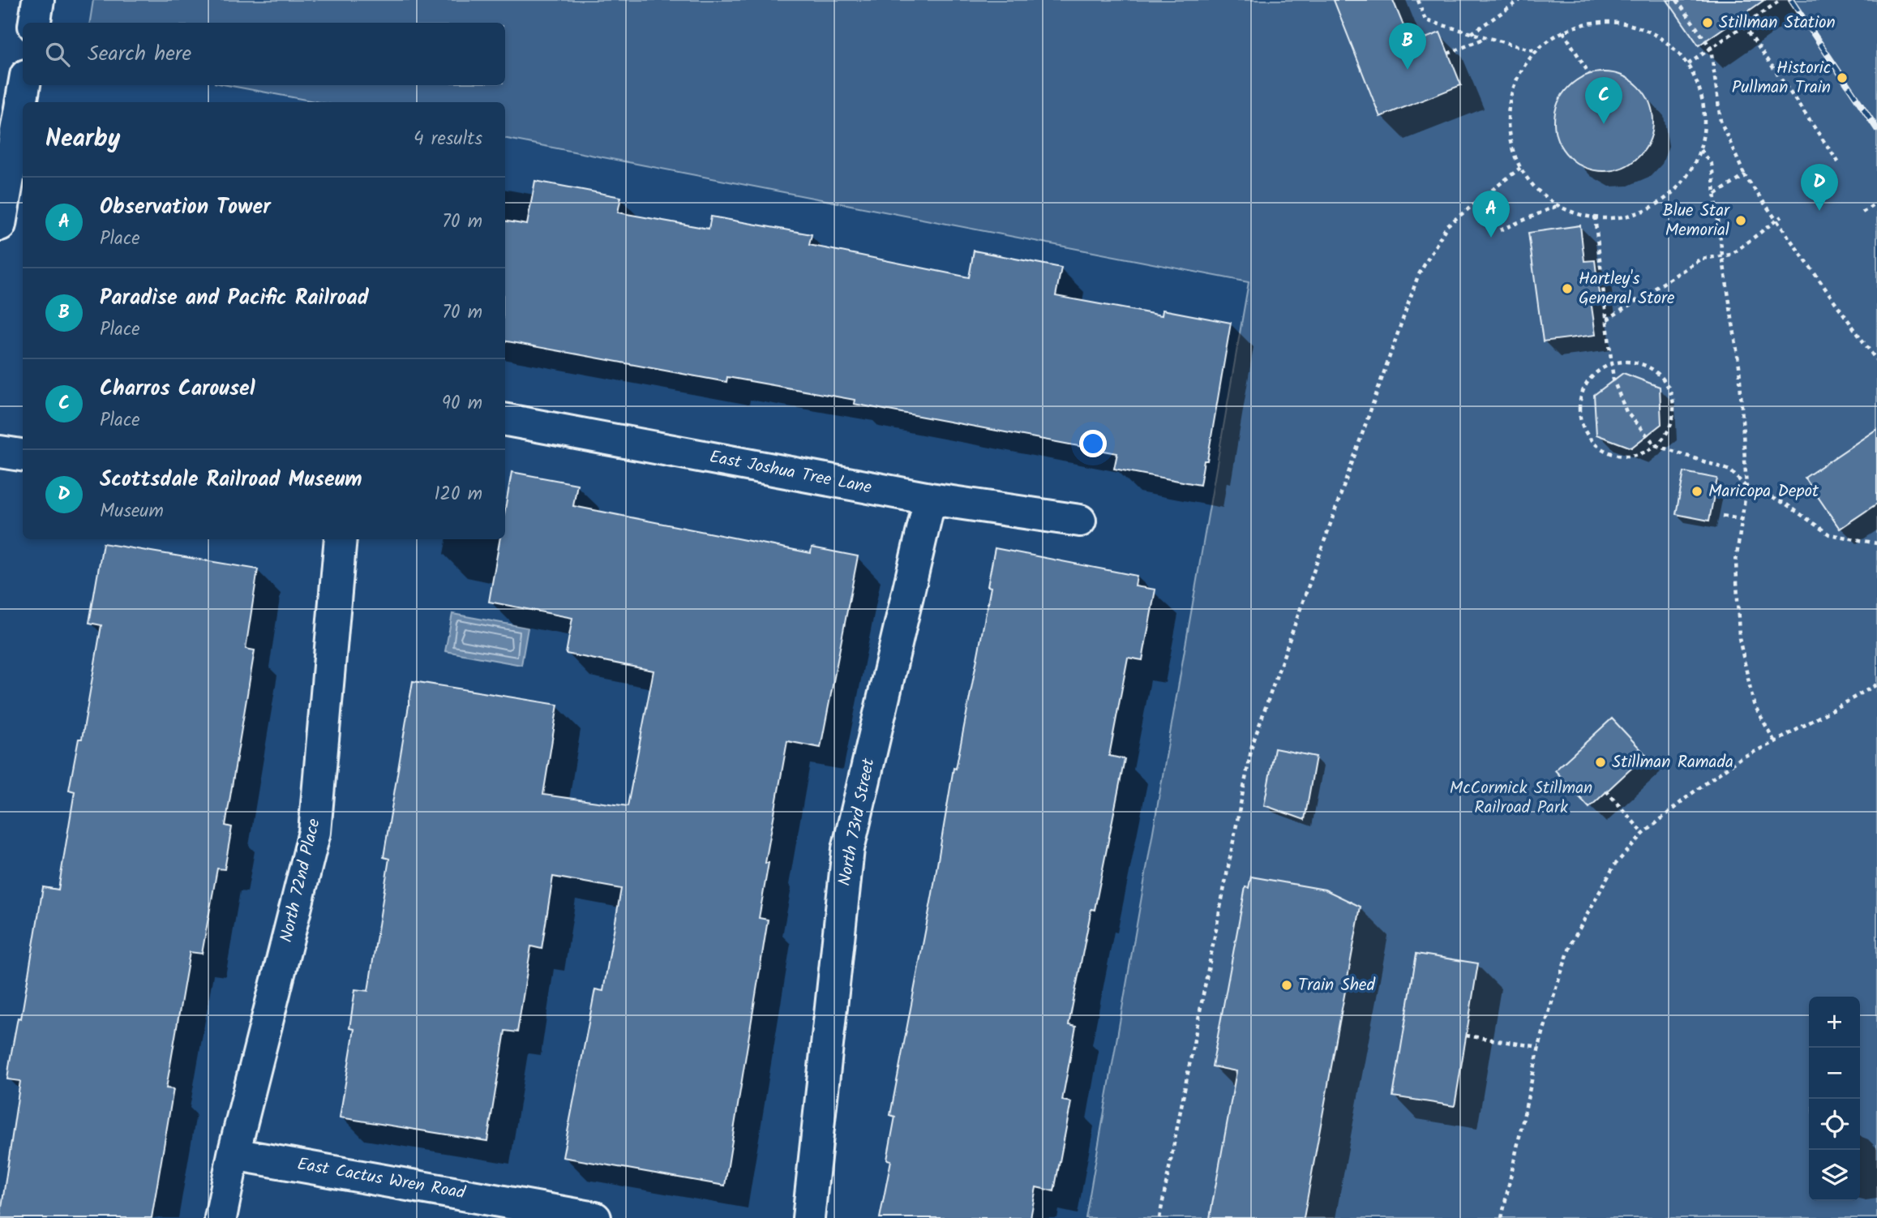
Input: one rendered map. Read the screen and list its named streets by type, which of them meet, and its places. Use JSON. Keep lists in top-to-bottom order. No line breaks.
{"streets":{"street":["East Joshua Tree Lane","North 73rd Street","North 72nd Place","East Cactus Wren Road"]},"crossings":[["East Joshua Tree Lane","North 73rd Street"],["North 72nd Place","East Cactus Wren Road"]],"parks":["McCormick Stillman Railroad Park"],"places":["Stillman Station","Historic Pullman Train","Blue Star Memorial","Hartley's General Store","Maricopa Depot","Stillman Ramada","Train Shed"],"page":{"pins":["B","C","D","A"],"search":"Search here","heading":["Nearby","4 results"],"list":[{"mark":"A","name":"Observation Tower","note":"Place","value":"70 m"},{"mark":"B","name":"Paradise and Pacific Railroad","note":"Place","value":"70 m"},{"mark":"C","name":"Charros Carousel","note":"Place","value":"90 m"},{"mark":"D","name":"Scottsdale Railroad Museum","note":"Museum","value":"120 m"}],"map_buttons":["+","−"]}}
